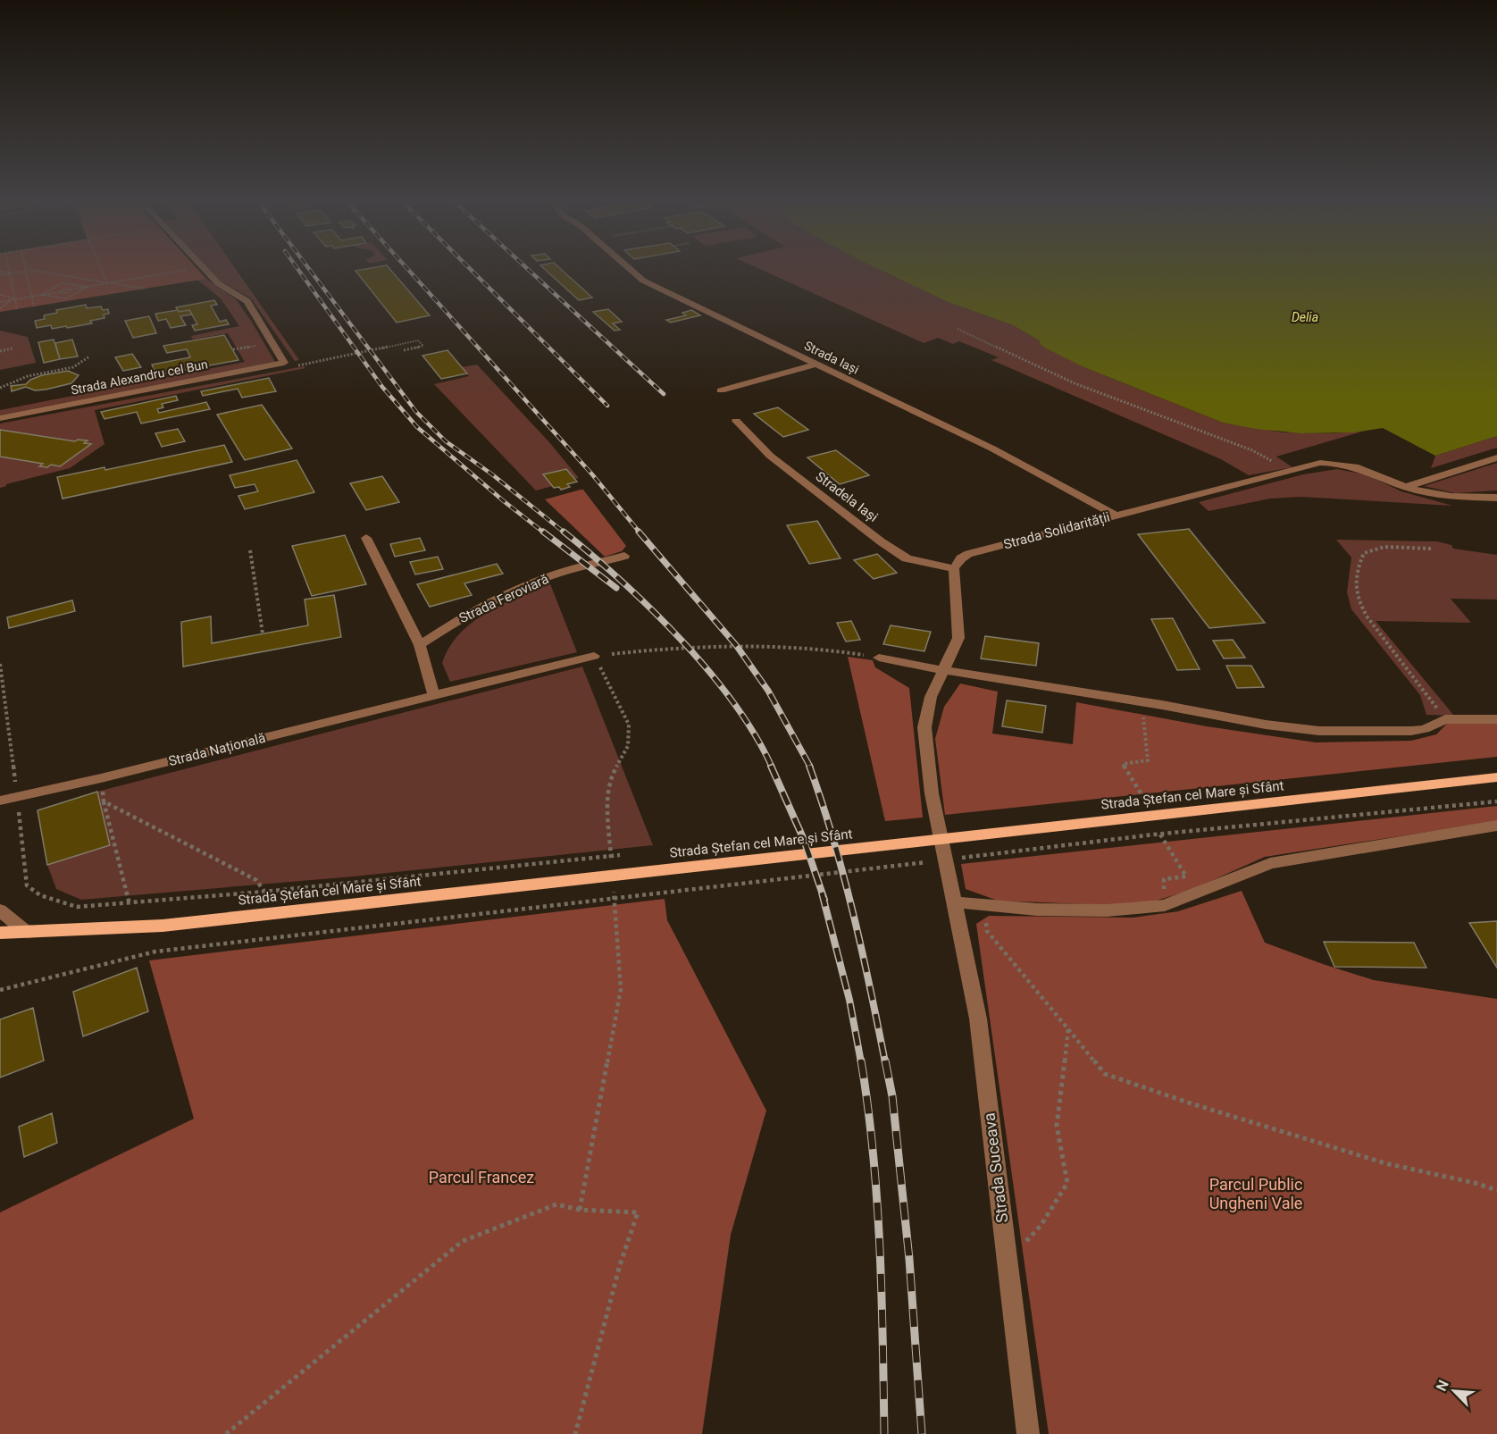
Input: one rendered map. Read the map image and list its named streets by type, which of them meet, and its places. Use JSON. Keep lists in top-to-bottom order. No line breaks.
{"streets":{"main road":["Strada Ștefan cel Mare și Sfânt"],"street":["Strada Iași","Strada Alexandru cel Bun","Stradela Iași","Strada Solidarității","Strada Feroviară","Strada Națională","Strada Suceava"]},"crossings":[["Strada Iași","Strada Solidarității"],["Stradela Iași","Strada Solidarității"]],"water":["Delia"],"parks":["Parcul Francez","Parcul Public Ungheni Vale"],"north":"top left"}
